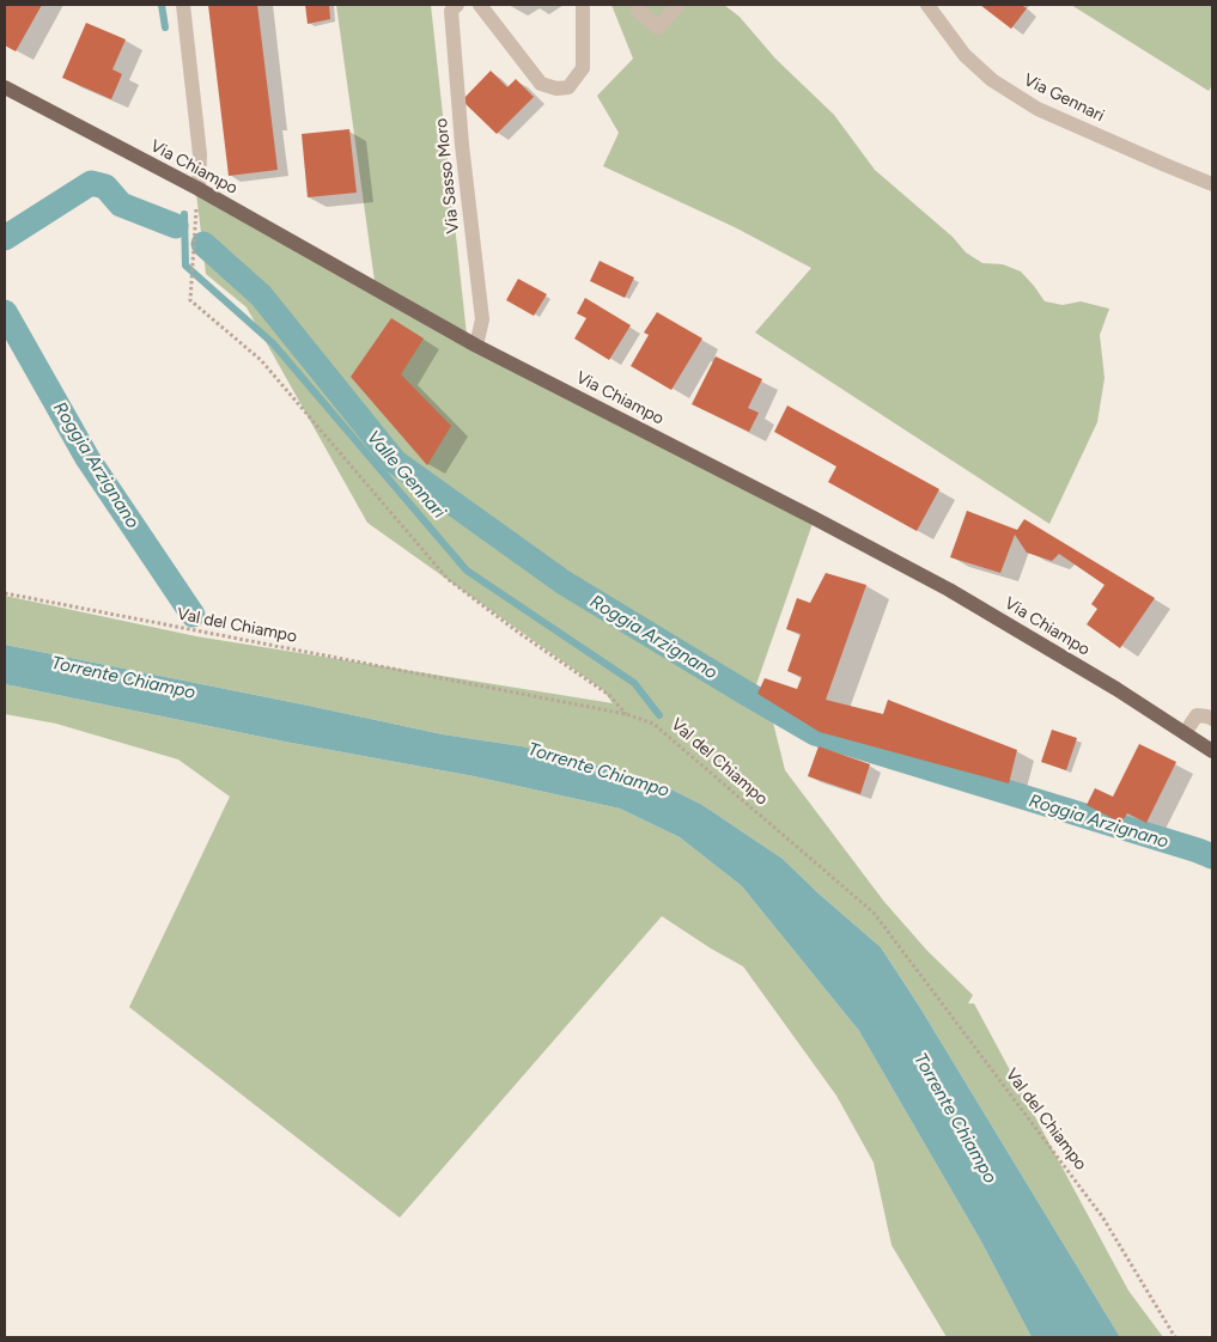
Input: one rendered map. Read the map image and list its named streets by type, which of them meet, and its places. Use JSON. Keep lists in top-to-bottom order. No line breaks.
{"streets":{"main road":["Via Chiampo"],"street":["Via Gennari","Via Sasso Moro"],"path":["Val del Chiampo"]},"crossings":[["Via Chiampo","Via Sasso Moro"]],"water":["Roggia Arzignano","Valle Gennari","Torrente Chiampo"]}
